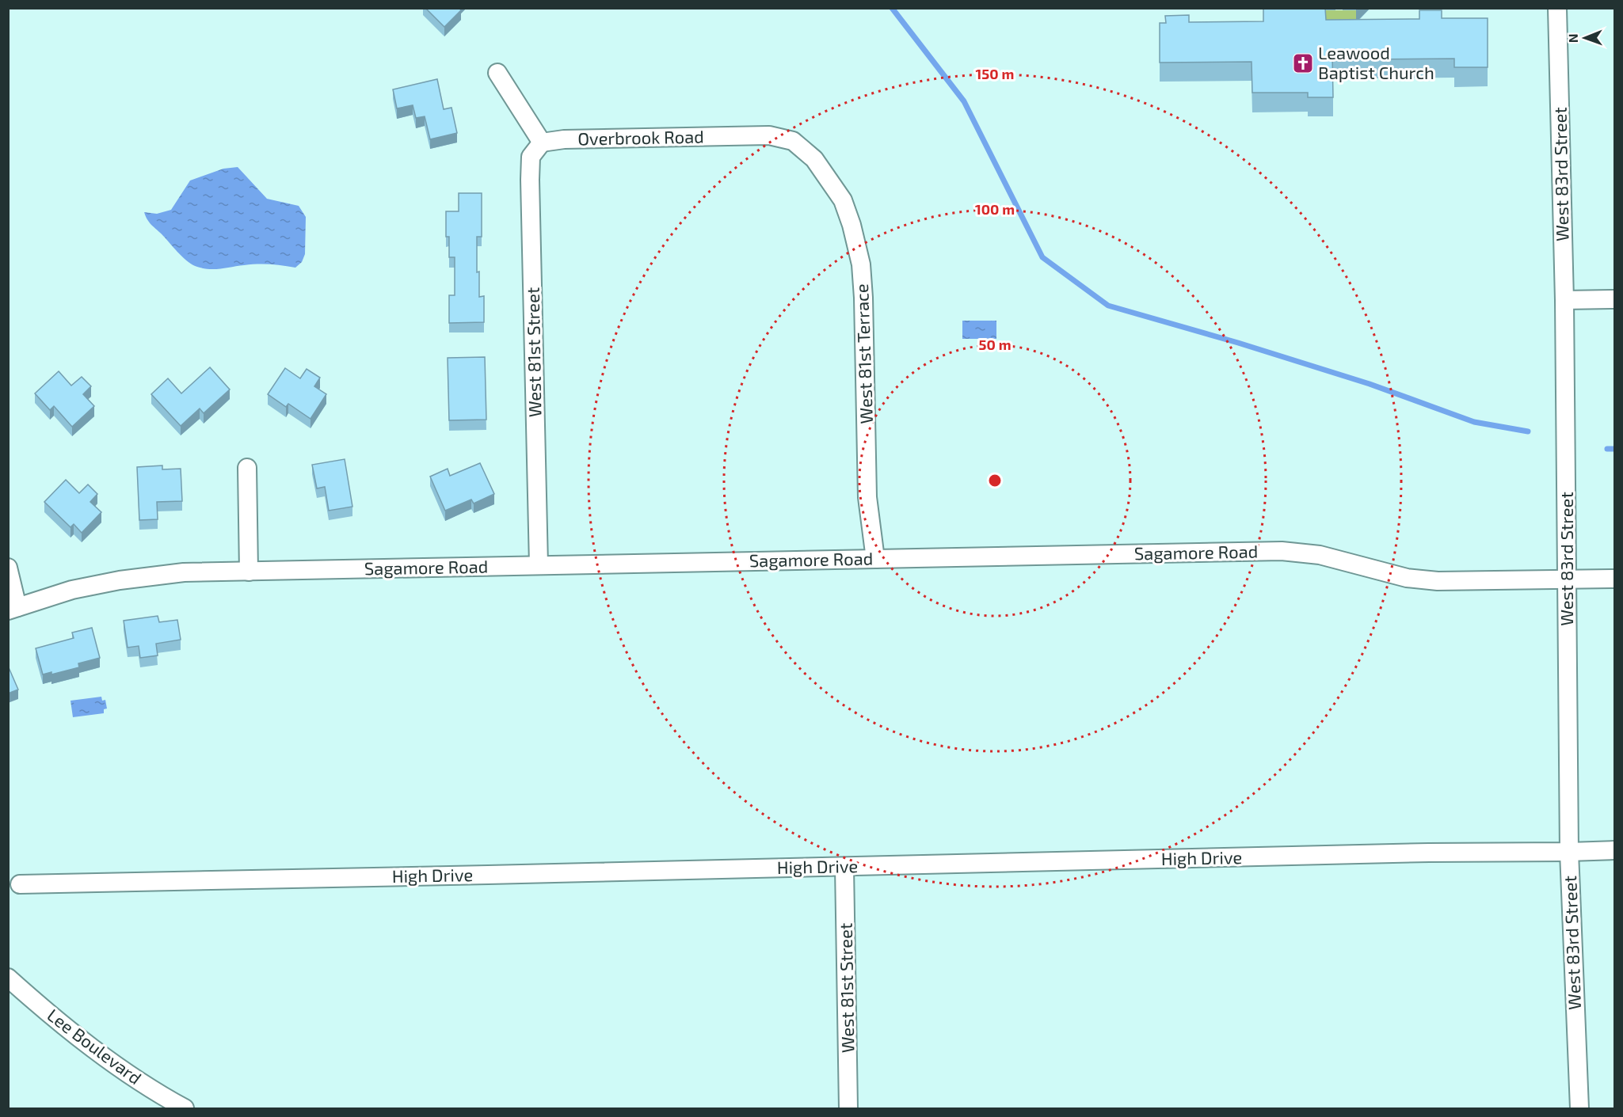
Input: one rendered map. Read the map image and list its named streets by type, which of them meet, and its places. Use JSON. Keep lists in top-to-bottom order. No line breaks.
{"streets":{"street":["Overbrook Road","West 83rd Street","West 81st Street","West 81st Terrace","Sagamore Road","High Drive","Lee Boulevard"]},"crossings":[["Overbrook Road","West 81st Street"],["Overbrook Road","West 81st Terrace"],["West 83rd Street","Sagamore Road"],["West 83rd Street","High Drive"],["West 81st Street","Sagamore Road"],["West 81st Street","High Drive"],["West 81st Terrace","Sagamore Road"]],"places":{"church":["Leawood Baptist Church"]},"north":"left","rings":["150 m","100 m","50 m"]}
